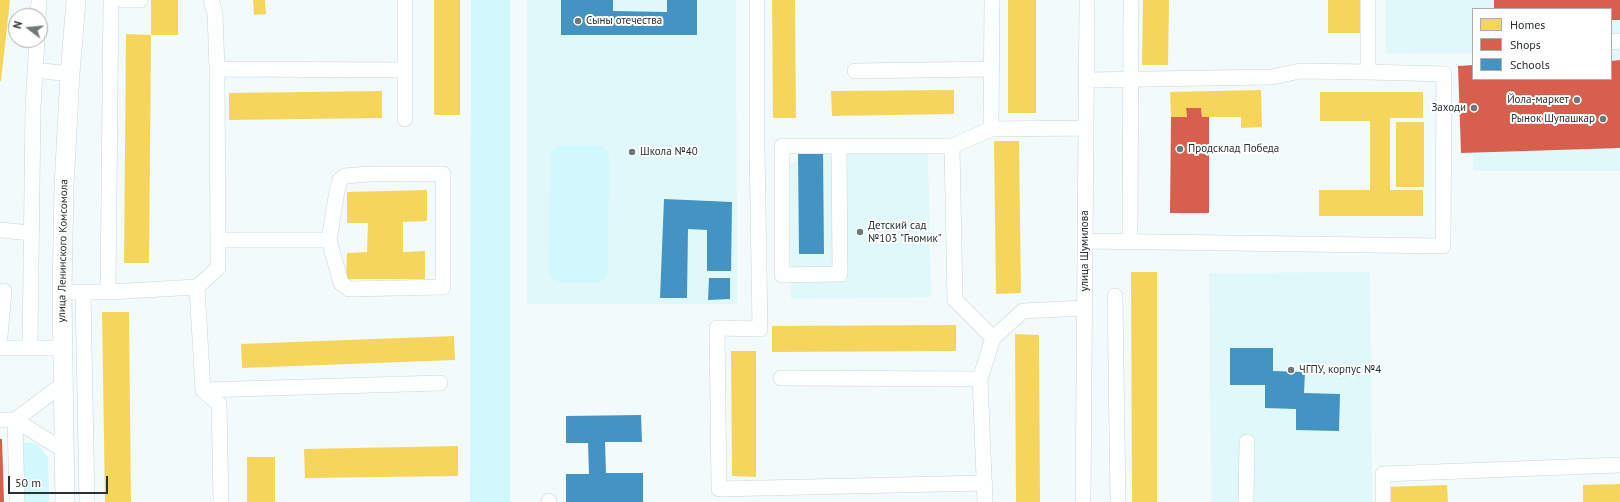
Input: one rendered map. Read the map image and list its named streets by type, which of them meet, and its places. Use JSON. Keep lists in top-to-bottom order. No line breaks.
{"streets":{"main road":["улица Ленинского Комсомола"],"street":["улица Шумилова"]},"places":["Сыны отечества","Йола-маркет","Заходи","Рынок Шупашкар","Продсклад Победа","Школа №40","Детский сад №103 \"Гномик\"","ЧГПУ, корпус №4"],"legend":["Homes","Shops","Schools"],"scale_bar":"50 m","north":"left"}
